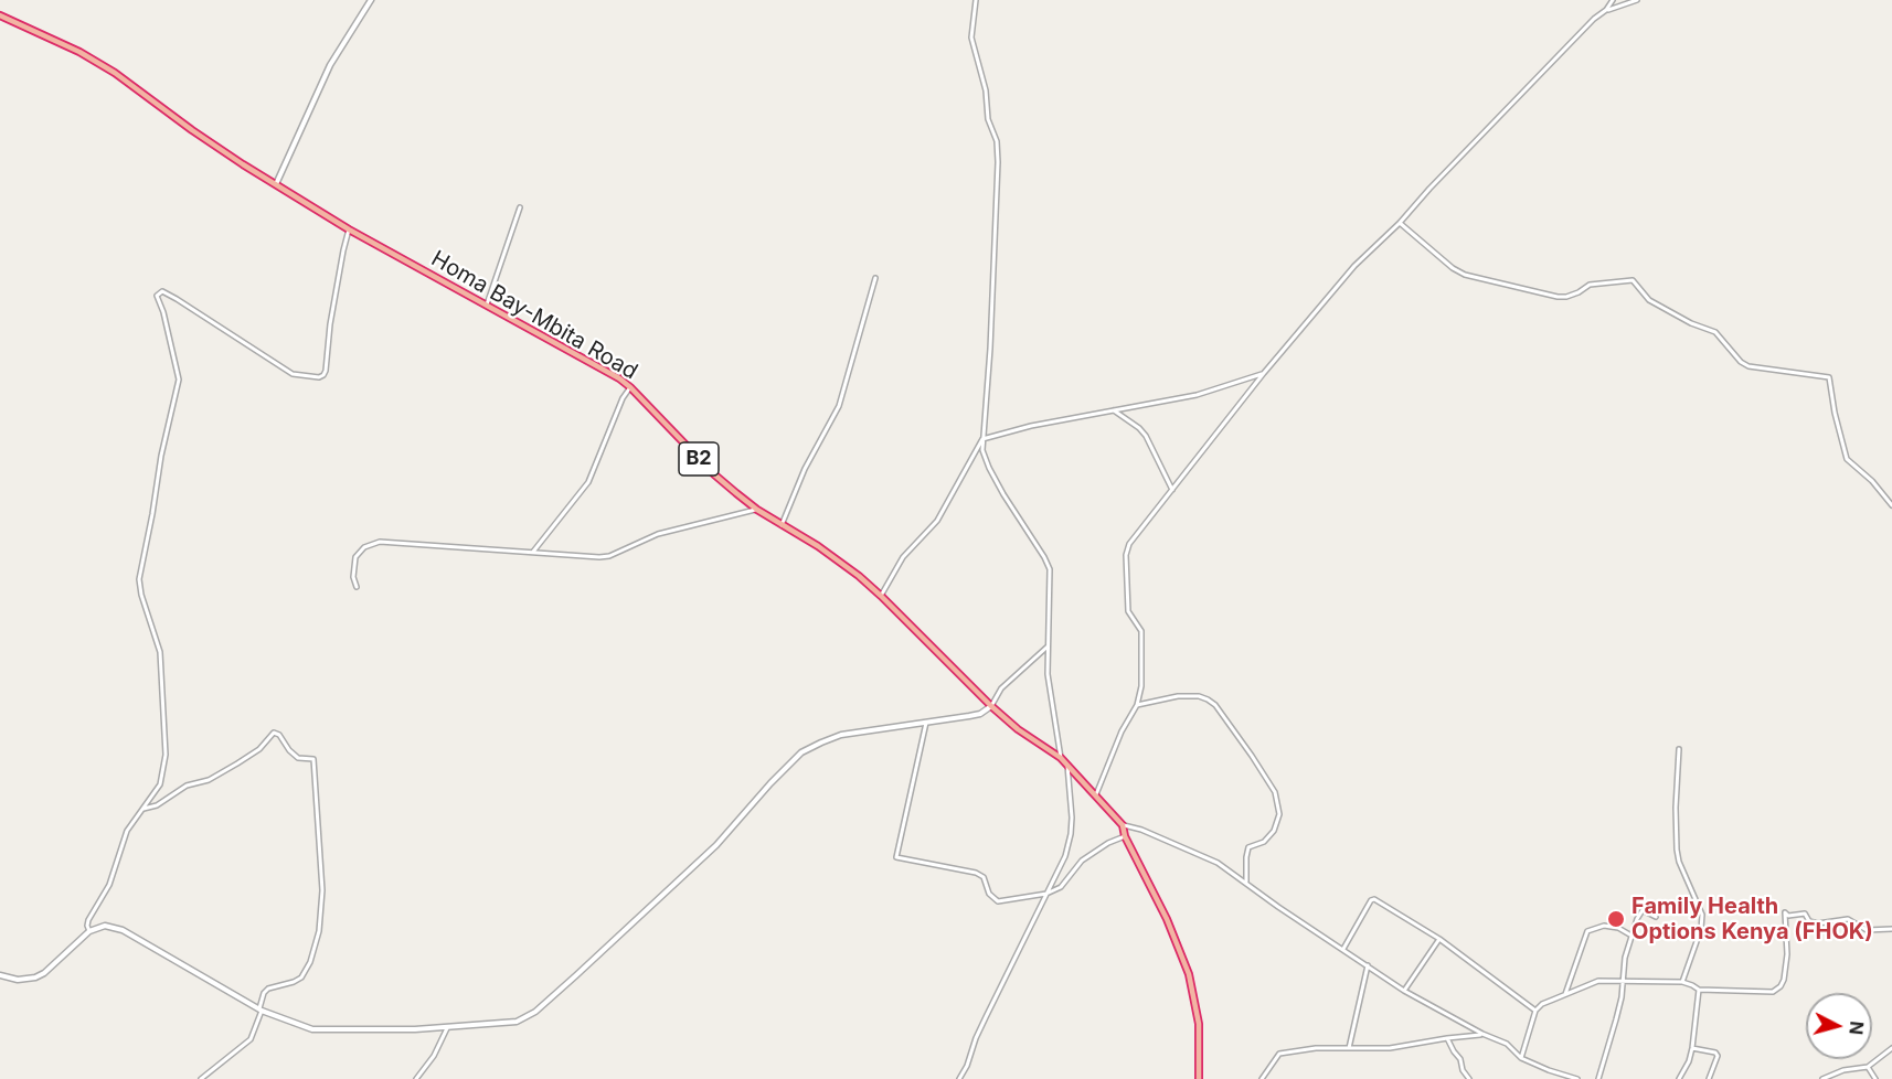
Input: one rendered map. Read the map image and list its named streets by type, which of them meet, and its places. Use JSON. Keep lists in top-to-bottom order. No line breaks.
{"streets":{"highway":["Homa Bay-Mbita Road","B2"]},"places":["Family Health Options Kenya (FHOK)"],"north":"right"}
